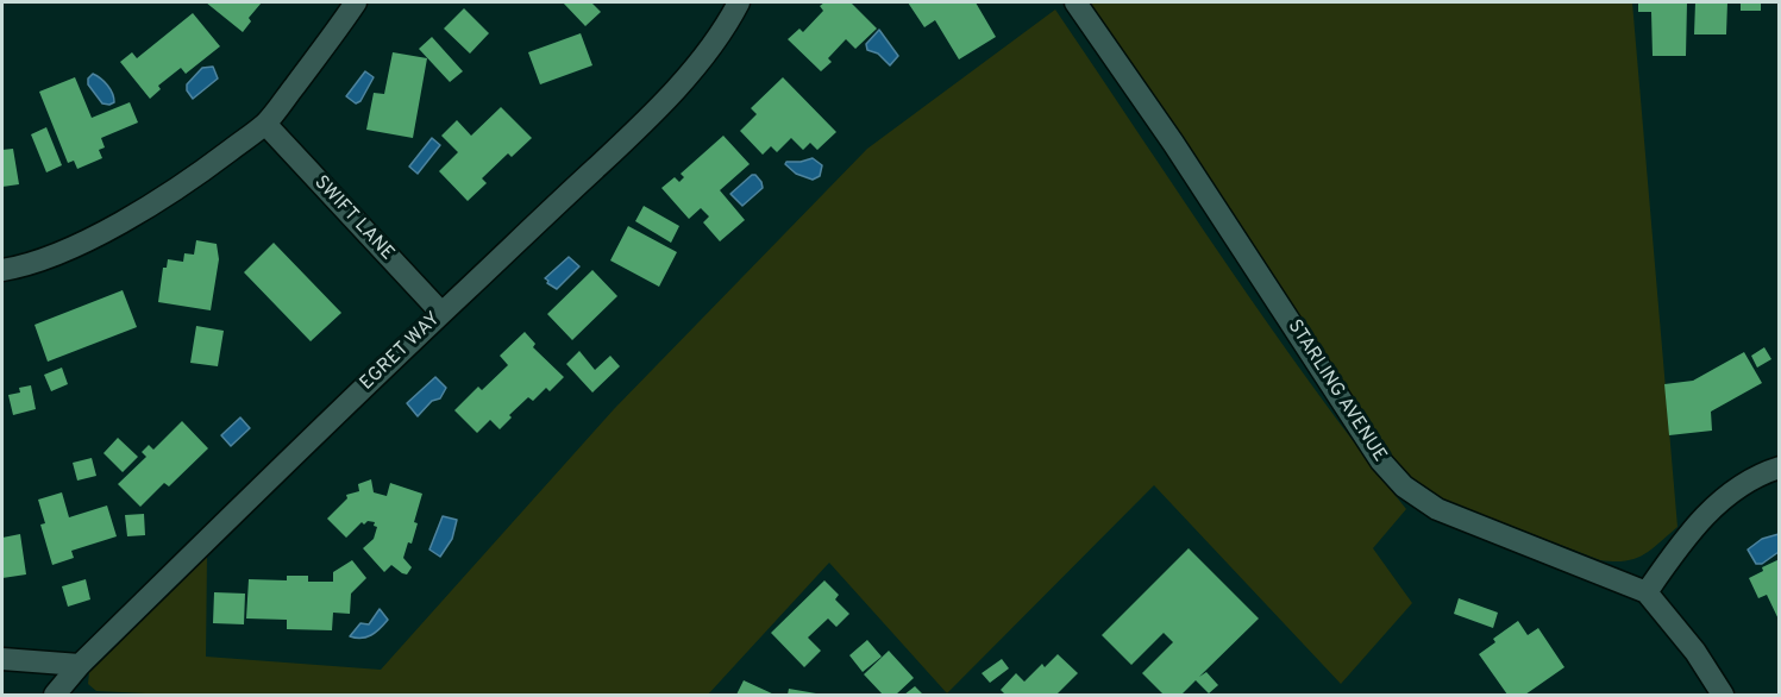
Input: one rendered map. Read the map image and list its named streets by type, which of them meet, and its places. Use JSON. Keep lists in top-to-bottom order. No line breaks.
{"streets":{"street":["SWIFT LANE","EGRET WAY","STARLING AVENUE"]},"crossings":[["SWIFT LANE","EGRET WAY"]]}
